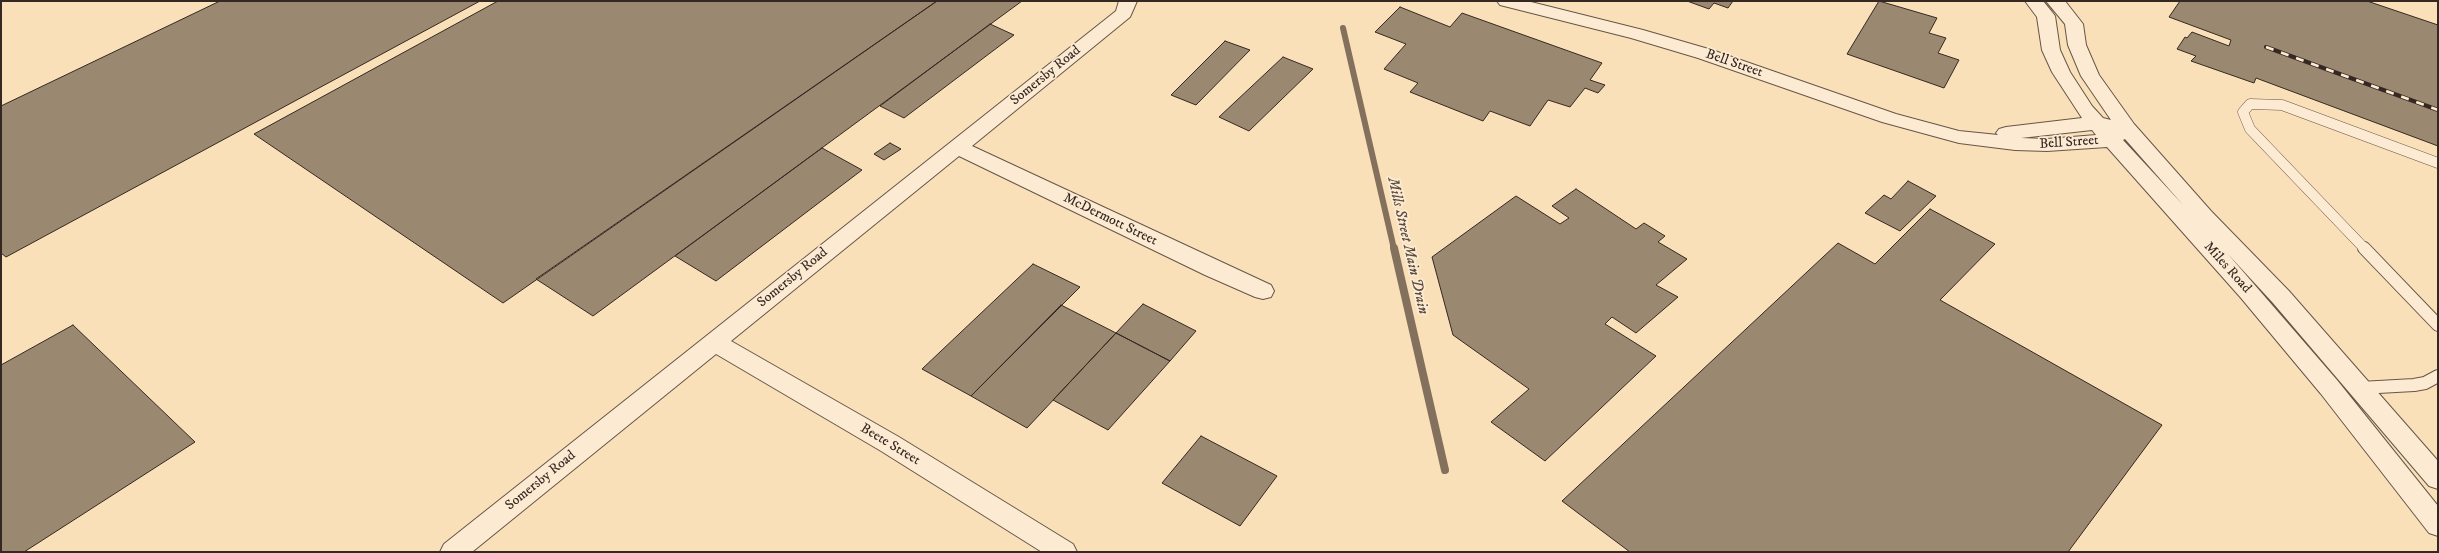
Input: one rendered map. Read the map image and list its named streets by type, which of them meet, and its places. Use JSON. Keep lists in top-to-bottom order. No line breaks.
{"streets":{"street":["Bell Street","Somersby Road","McDermott Street","Miles Road","Beete Street"]},"crossings":[["Bell Street","Miles Road"],["Somersby Road","McDermott Street"],["Somersby Road","Beete Street"]],"water":["Mills Street Main Drain"]}
